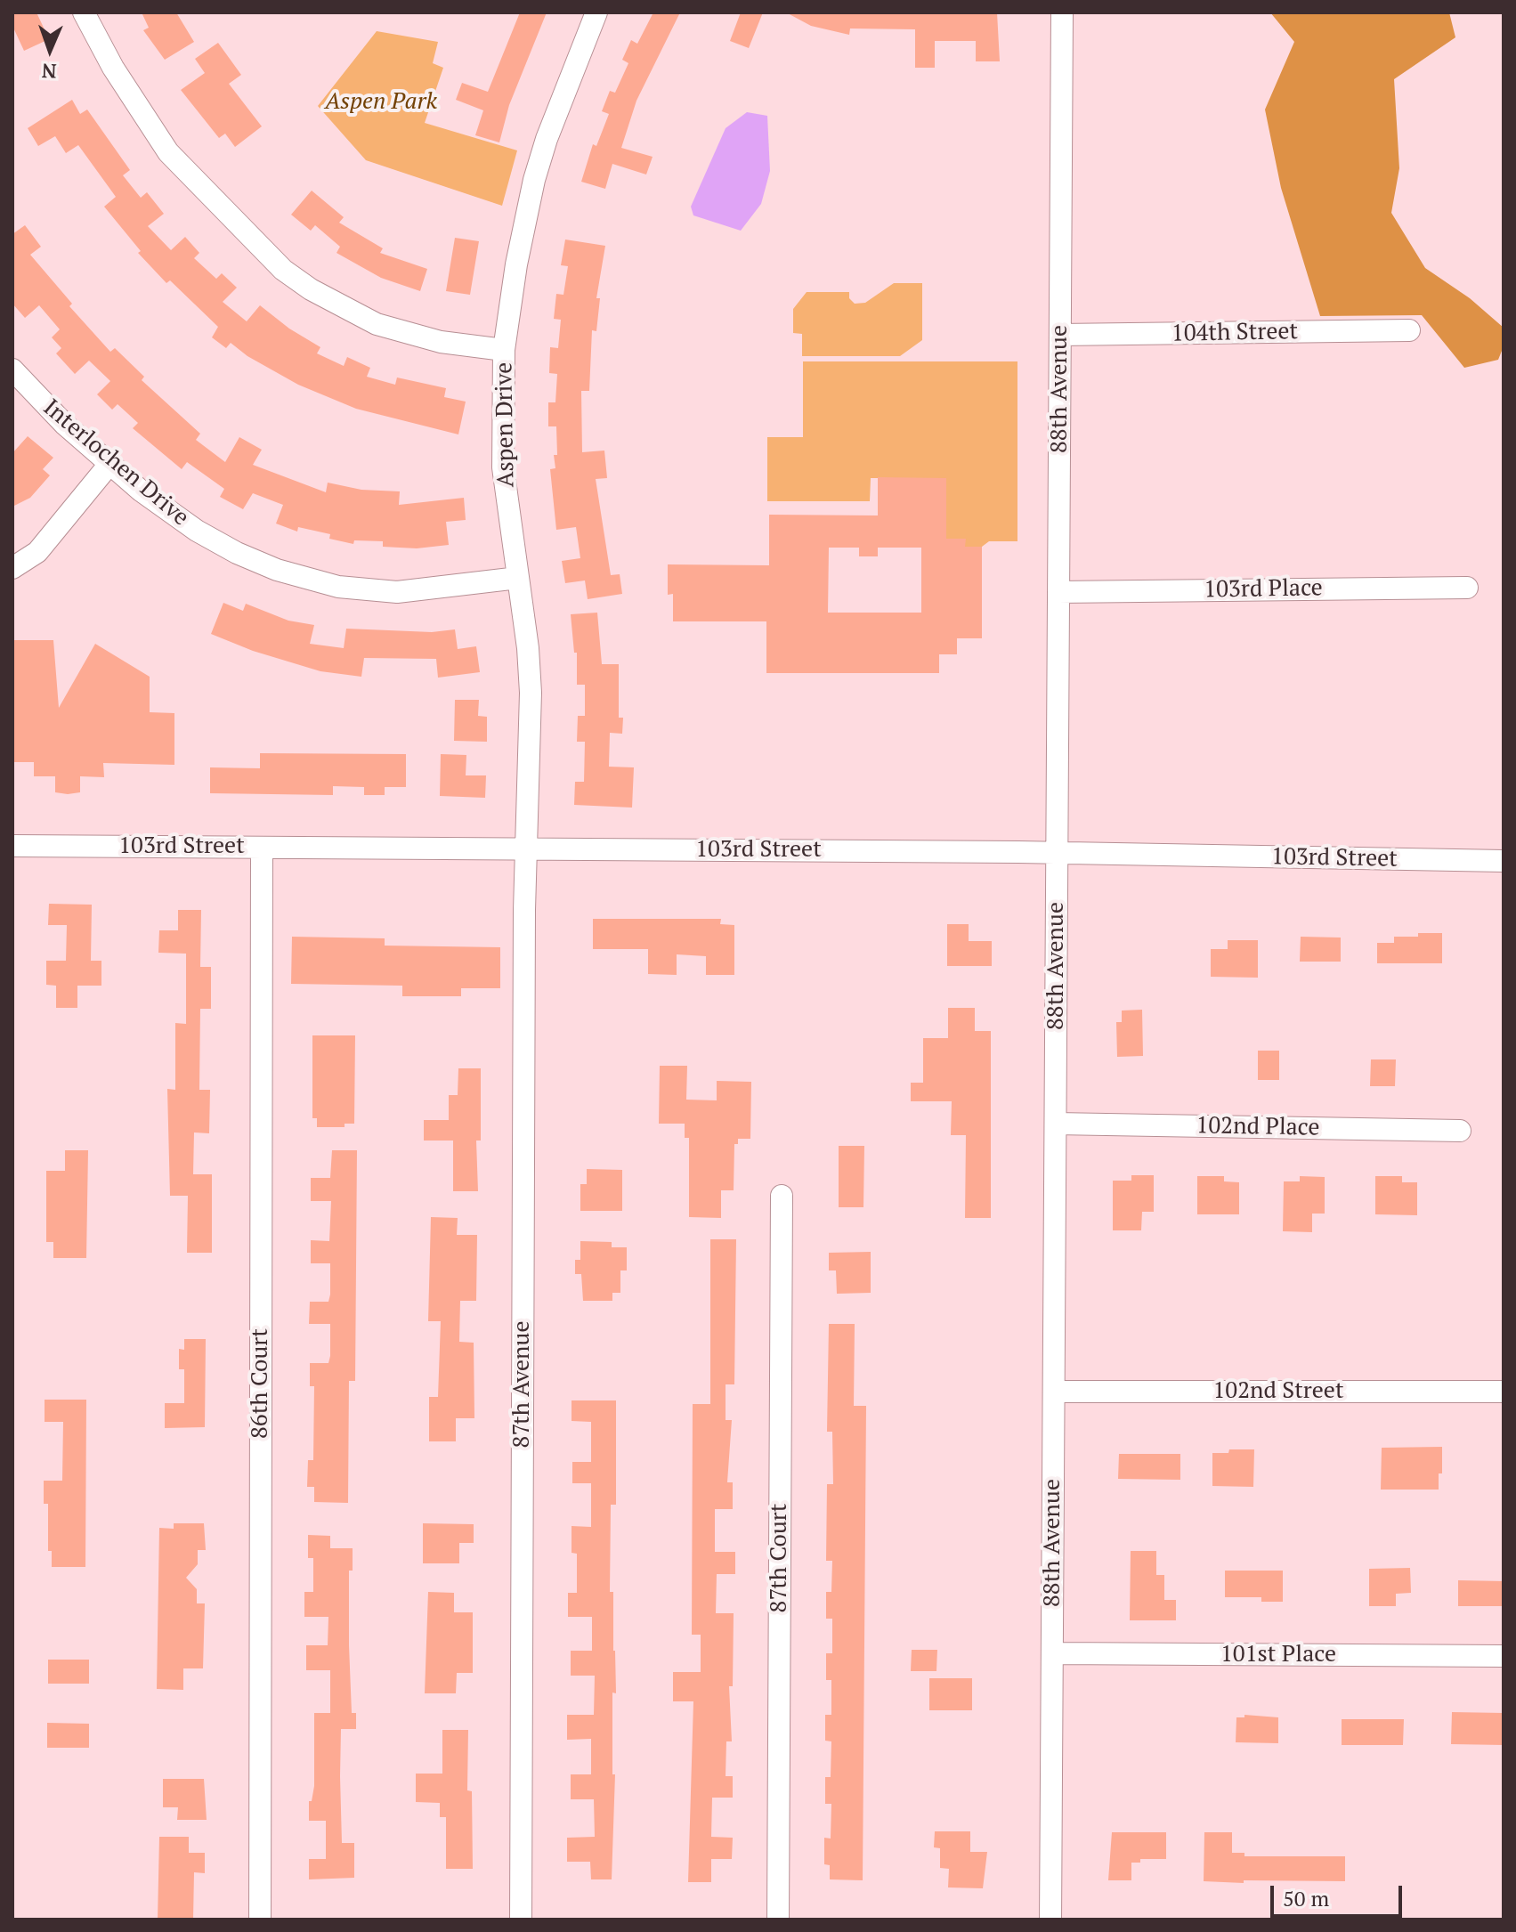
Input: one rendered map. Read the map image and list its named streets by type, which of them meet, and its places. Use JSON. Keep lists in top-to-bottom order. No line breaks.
{"streets":{"street":["104th Street","88th Avenue","Aspen Drive","Interlochen Drive","103rd Place","103rd Street","102nd Place","86th Court","87th Avenue","102nd Street","87th Court","101st Place"]},"crossings":[["104th Street","88th Avenue"],["88th Avenue","103rd Place"],["88th Avenue","103rd Street"],["88th Avenue","102nd Place"],["88th Avenue","102nd Street"],["88th Avenue","101st Place"],["Aspen Drive","Interlochen Drive"],["Aspen Drive","103rd Street"],["Aspen Drive","87th Avenue"],["103rd Street","86th Court"],["103rd Street","87th Avenue"]],"parks":["Aspen Park"],"scale_bar":"50 m","north":"bottom"}
